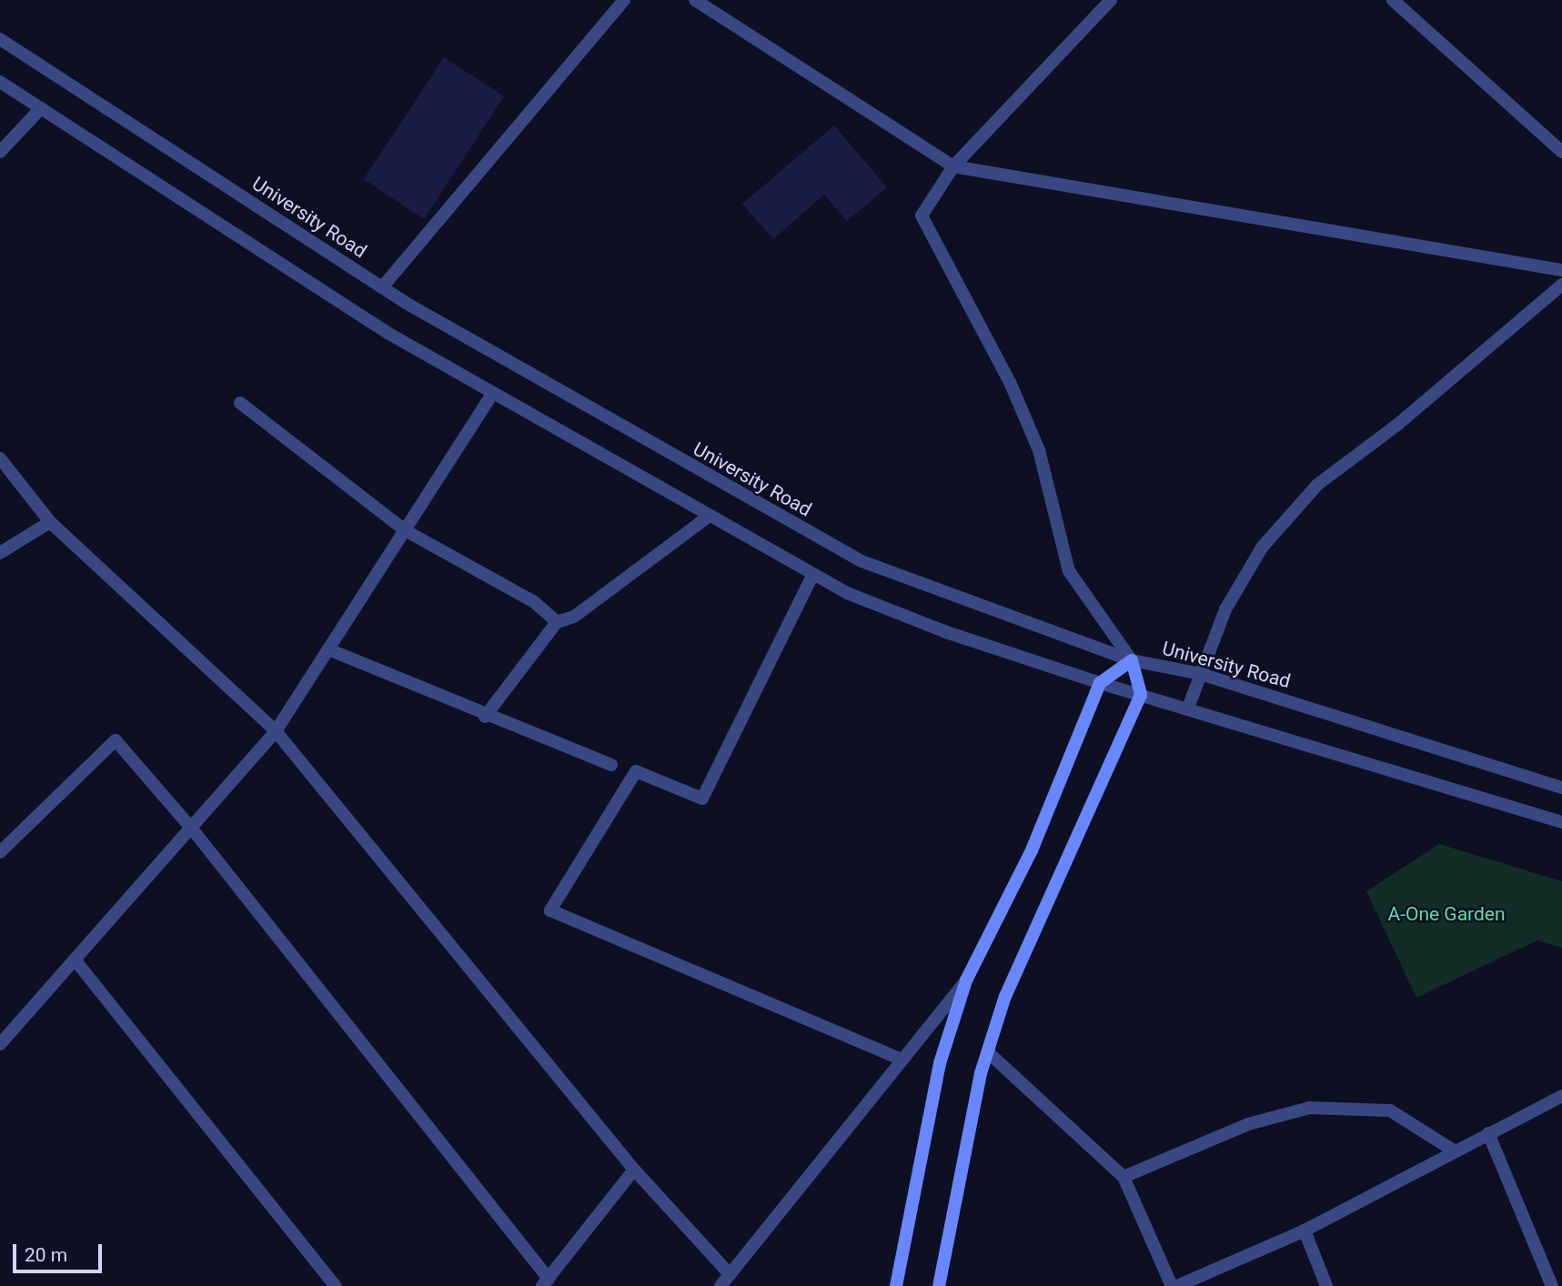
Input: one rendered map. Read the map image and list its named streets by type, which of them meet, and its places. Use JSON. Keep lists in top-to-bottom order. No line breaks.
{"streets":{"street":["University Road"]},"parks":["A-One Garden"],"scale_bar":"20 m"}
